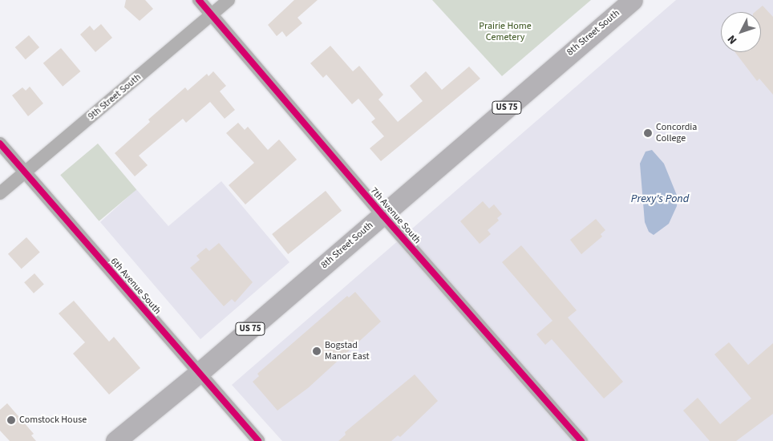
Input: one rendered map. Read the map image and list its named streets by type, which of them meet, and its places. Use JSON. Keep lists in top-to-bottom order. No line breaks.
{"streets":{"main road":["8th Street South","US 75"],"street":["9th Street South","7th Avenue South","6th Avenue South"]},"crossings":[["8th Street South","7th Avenue South"],["8th Street South","6th Avenue South"],["9th Street South","7th Avenue South"],["9th Street South","6th Avenue South"]],"water":["Prexy's Pond"],"parks":["Prairie Home Cemetery"],"places":["Concordia College","Bogstad Manor East","Comstock House"],"north":"bottom left"}
